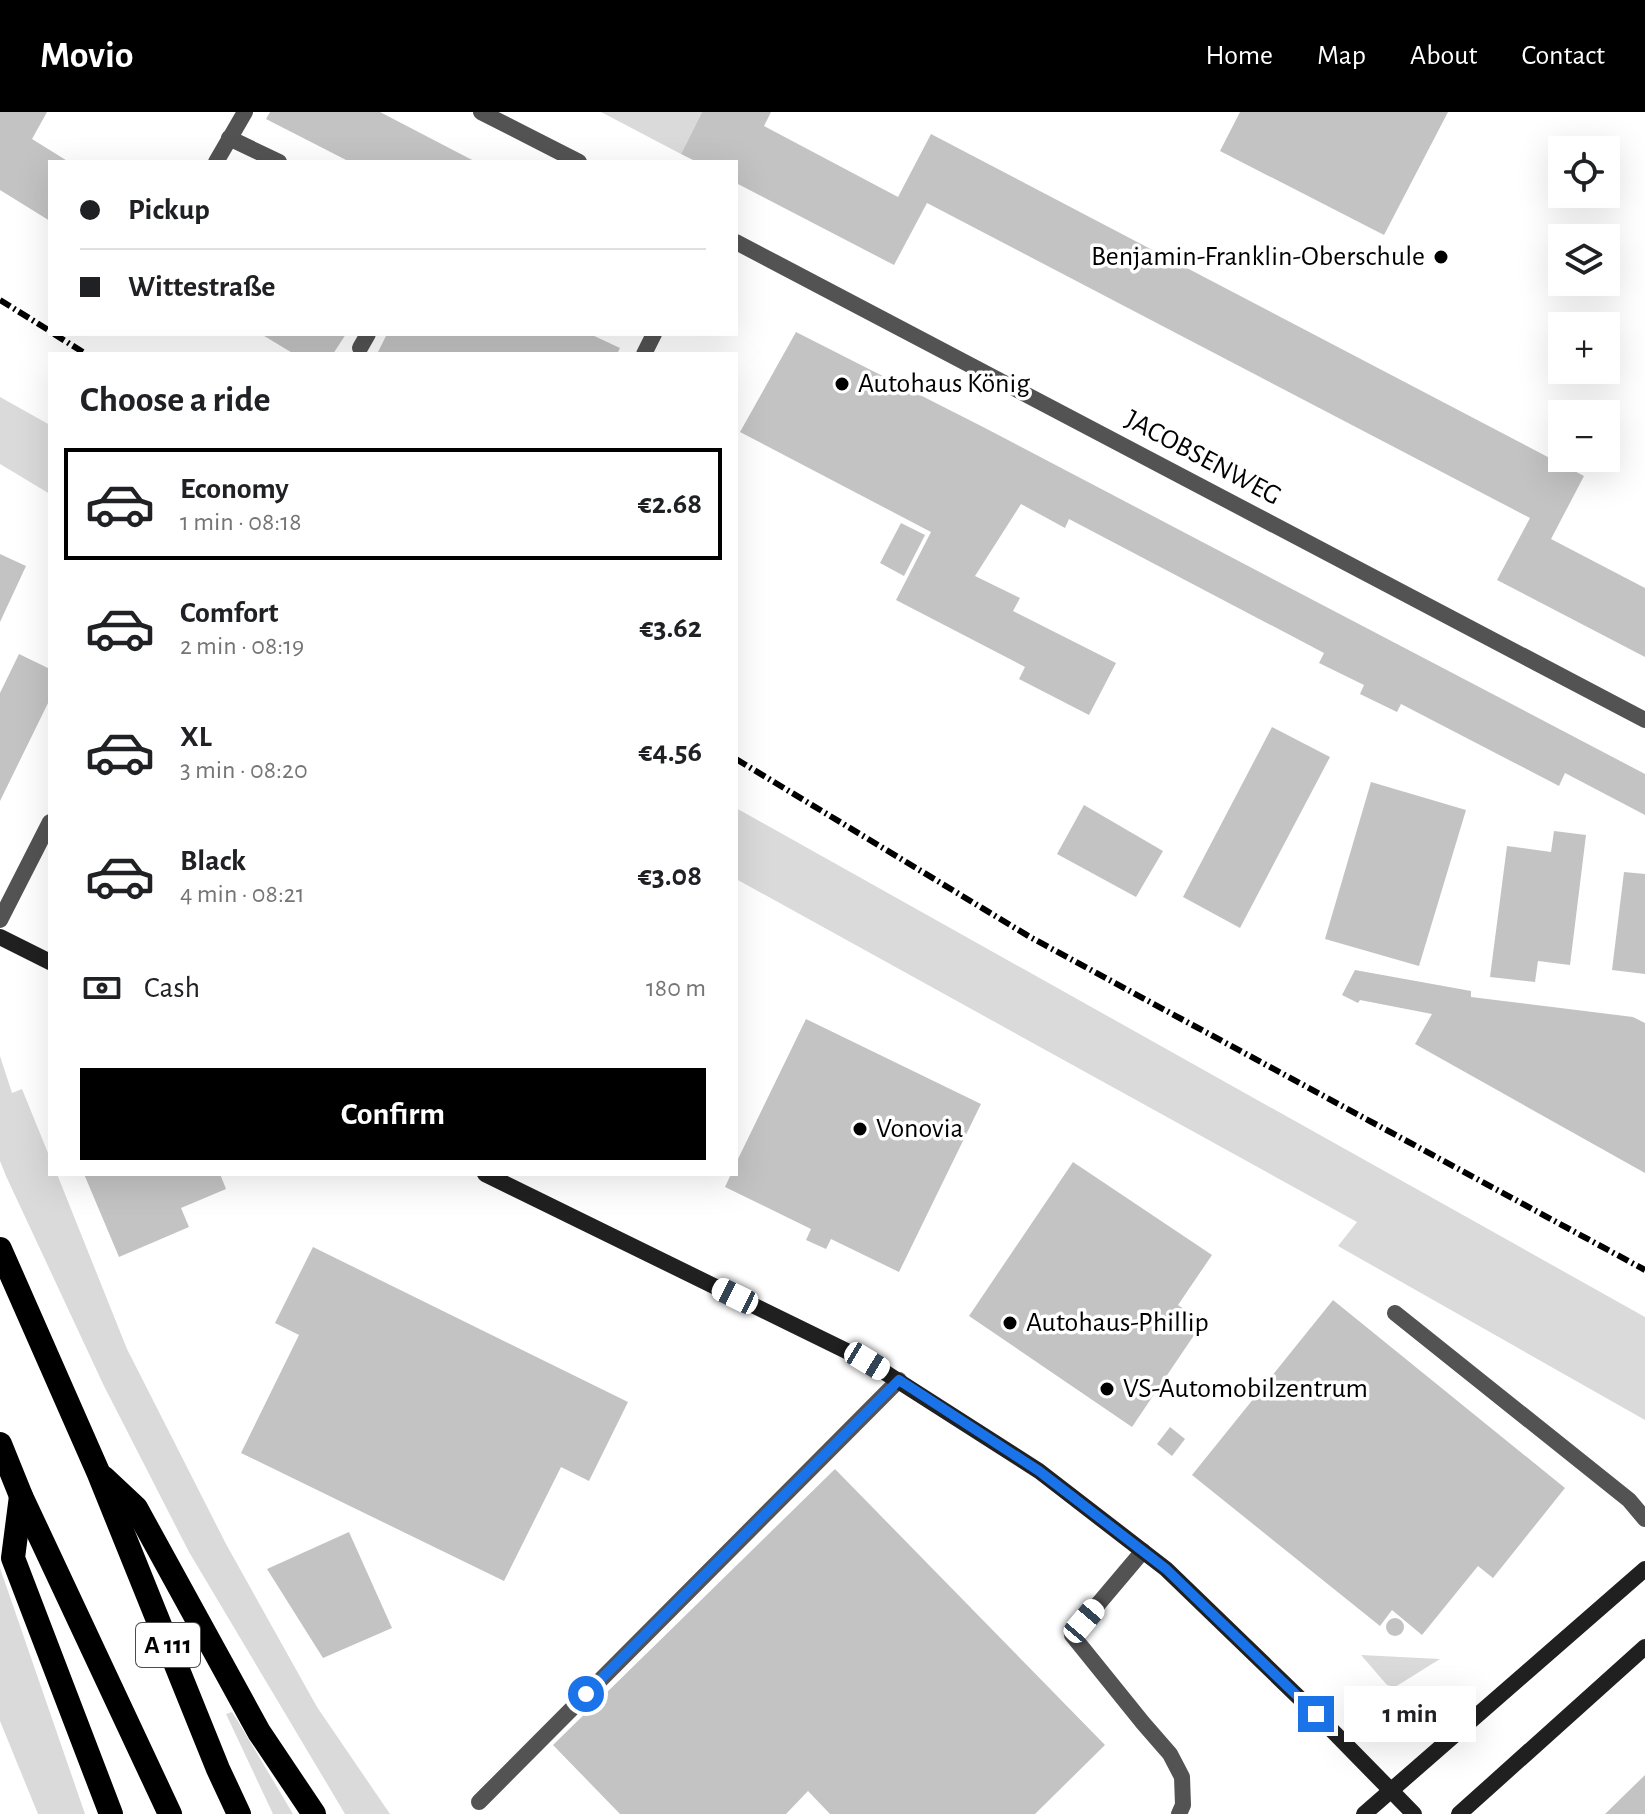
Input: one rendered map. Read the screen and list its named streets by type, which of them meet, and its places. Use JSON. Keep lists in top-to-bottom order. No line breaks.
{"streets":{"highway":["A 111"],"street":["JACOBSENWEG"]},"places":["Benjamin-Franklin-Oberschule","Autohaus König","Vonovia","Autohaus-Phillip","VS-Automobilzentrum"],"page":{"header":"Movio","nav":["Home","Map","About","Contact"],"map_buttons":["+","−"],"banner":["Pickup","Wittestraße"],"heading":"Choose a ride","list":[{"name":"Economy","note":"1 min · 08:18","value":"€2.68"},{"name":"Comfort","note":"2 min · 08:19","value":"€3.62"},{"name":"XL","note":"3 min · 08:20","value":"€4.56"},{"name":"Black","note":"4 min · 08:21","value":"€3.08"}],"pay":["Cash","180 m"],"buttons":"Confirm","bubble":"1 min"}}
